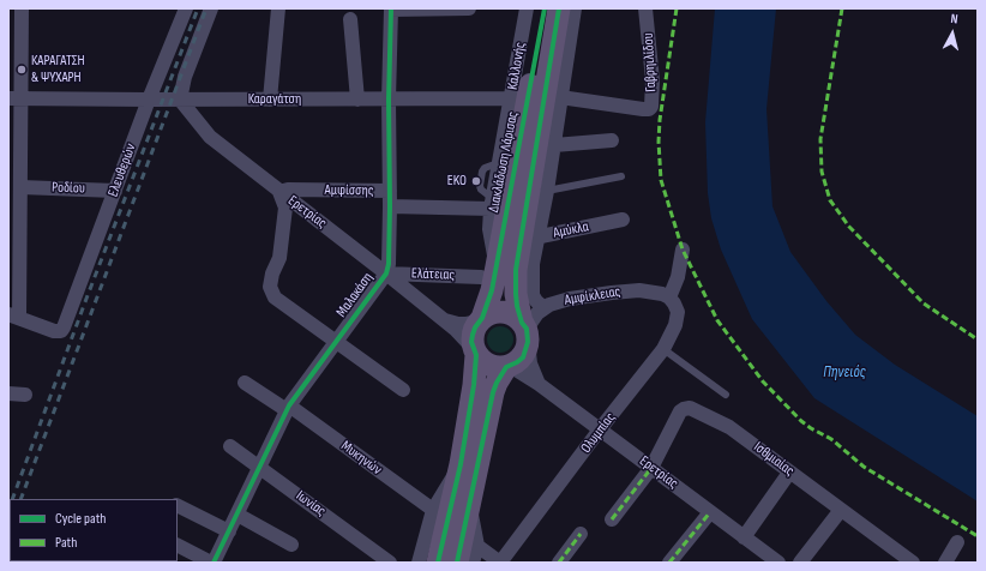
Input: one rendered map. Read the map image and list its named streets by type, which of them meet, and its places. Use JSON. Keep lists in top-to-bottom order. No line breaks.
{"streets":{"main road":["Διακλάδωση Λάρισας"],"street":["Γαβρηιλίδου","Καλλoνής","Καραγάτση","Ελευθερών","Ροδίου","Αμφίσσης","Ερετρίας","Αμύκλα","Ελάτειας","Μαλακάση","Αμφίκλειας","Ολυμπίας","Μυκηνών","Ισθμιαίας","Ιωνίας"]},"crossings":[["Καλλoνής","Καραγάτση"],["Καλλoνής","Διακλάδωση Λάρισας"],["Καλλoνής","Αμφίσσης"],["Καλλoνής","Ελάτειας"],["Καραγάτση","Ελευθερών"],["Καραγάτση","Ερετρίας"],["Καραγάτση","Μαλακάση"],["Διακλάδωση Λάρισας","Ερετρίας"],["Διακλάδωση Λάρισας","Αμύκλα"],["Διακλάδωση Λάρισας","Ελάτειας"],["Ελευθερών","Ροδίου"],["Αμφίσσης","Ερετρίας"],["Αμφίσσης","Μαλακάση"],["Ερετρίας","Ελάτειας"],["Ερετρίας","Μαλακάση"],["Ερετρίας","Ολυμπίας"],["Ερετρίας","Ισθμιαίας"],["Ελάτειας","Μαλακάση"],["Μαλακάση","Μυκηνών"],["Μαλακάση","Ιωνίας"],["Αμφίκλειας","Ολυμπίας"]],"water":["Πηνειός"],"places":["ΚΑΡΑΓΑΤΣΗ & ΨΥΧΑΡΗ","EKO"],"legend":["Cycle path","Path"],"north":"top"}
